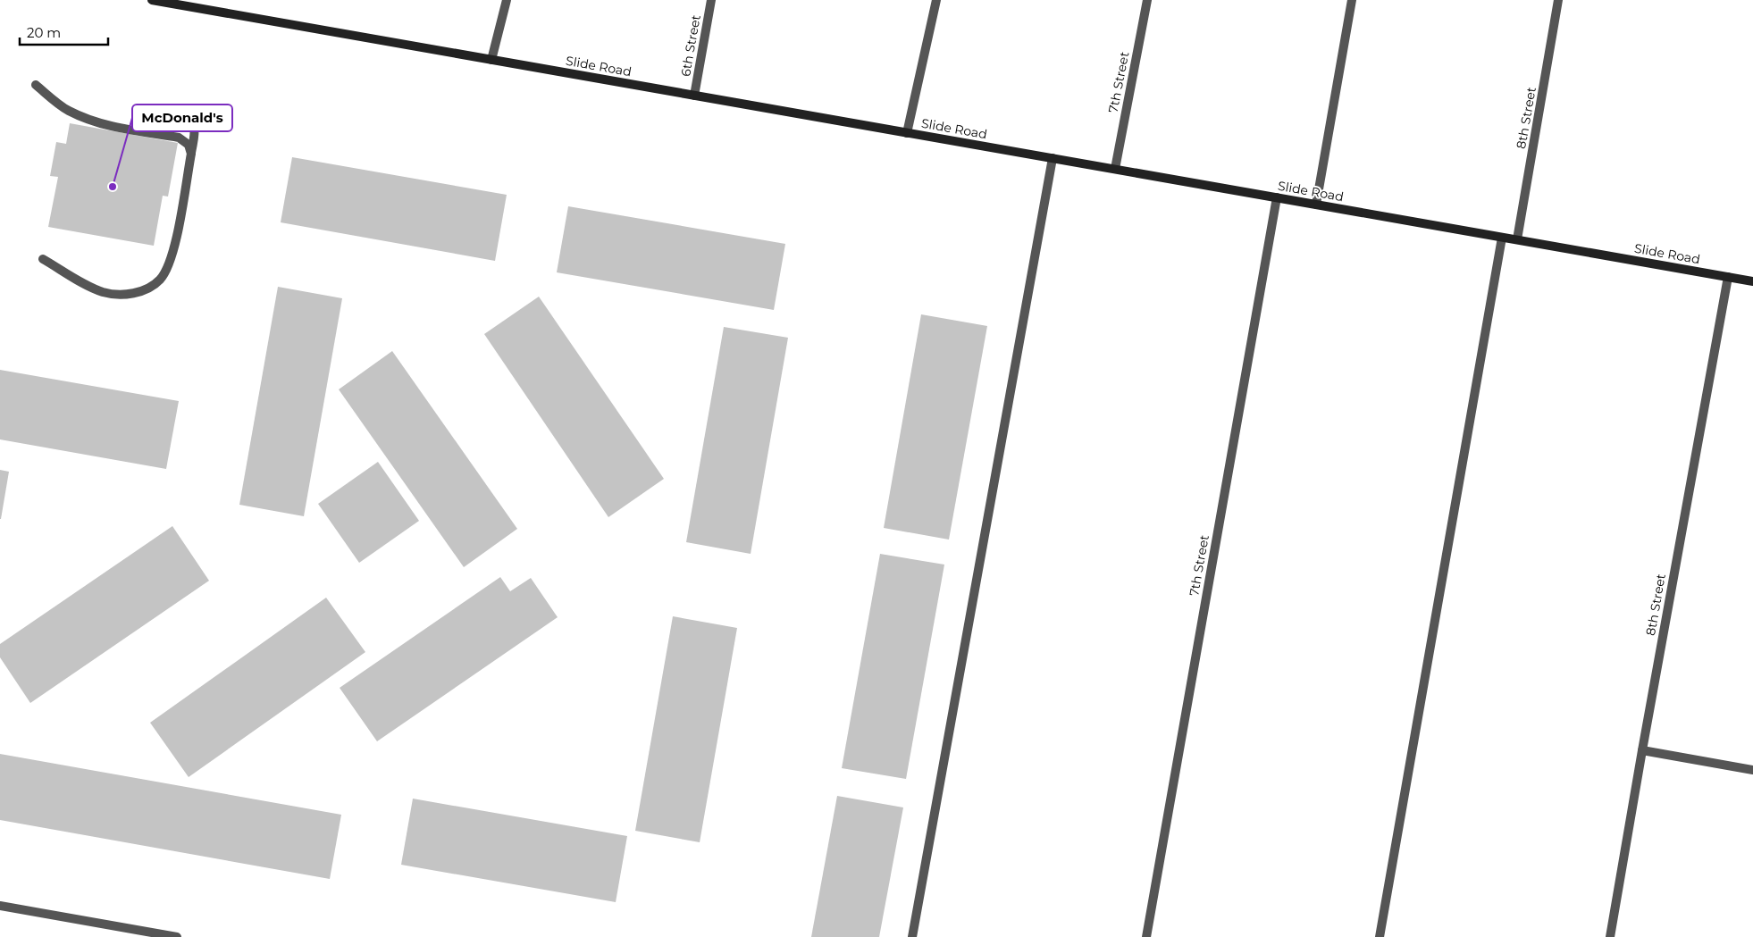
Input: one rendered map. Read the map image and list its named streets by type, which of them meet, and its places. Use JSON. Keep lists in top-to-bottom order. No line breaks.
{"streets":{"main road":["Slide Road"],"street":["6th Street","7th Street","8th Street"]},"crossings":[["6th Street","Slide Road"],["Slide Road","7th Street"],["Slide Road","8th Street"]],"places":["McDonald's"],"scale_bar":"20 m"}
